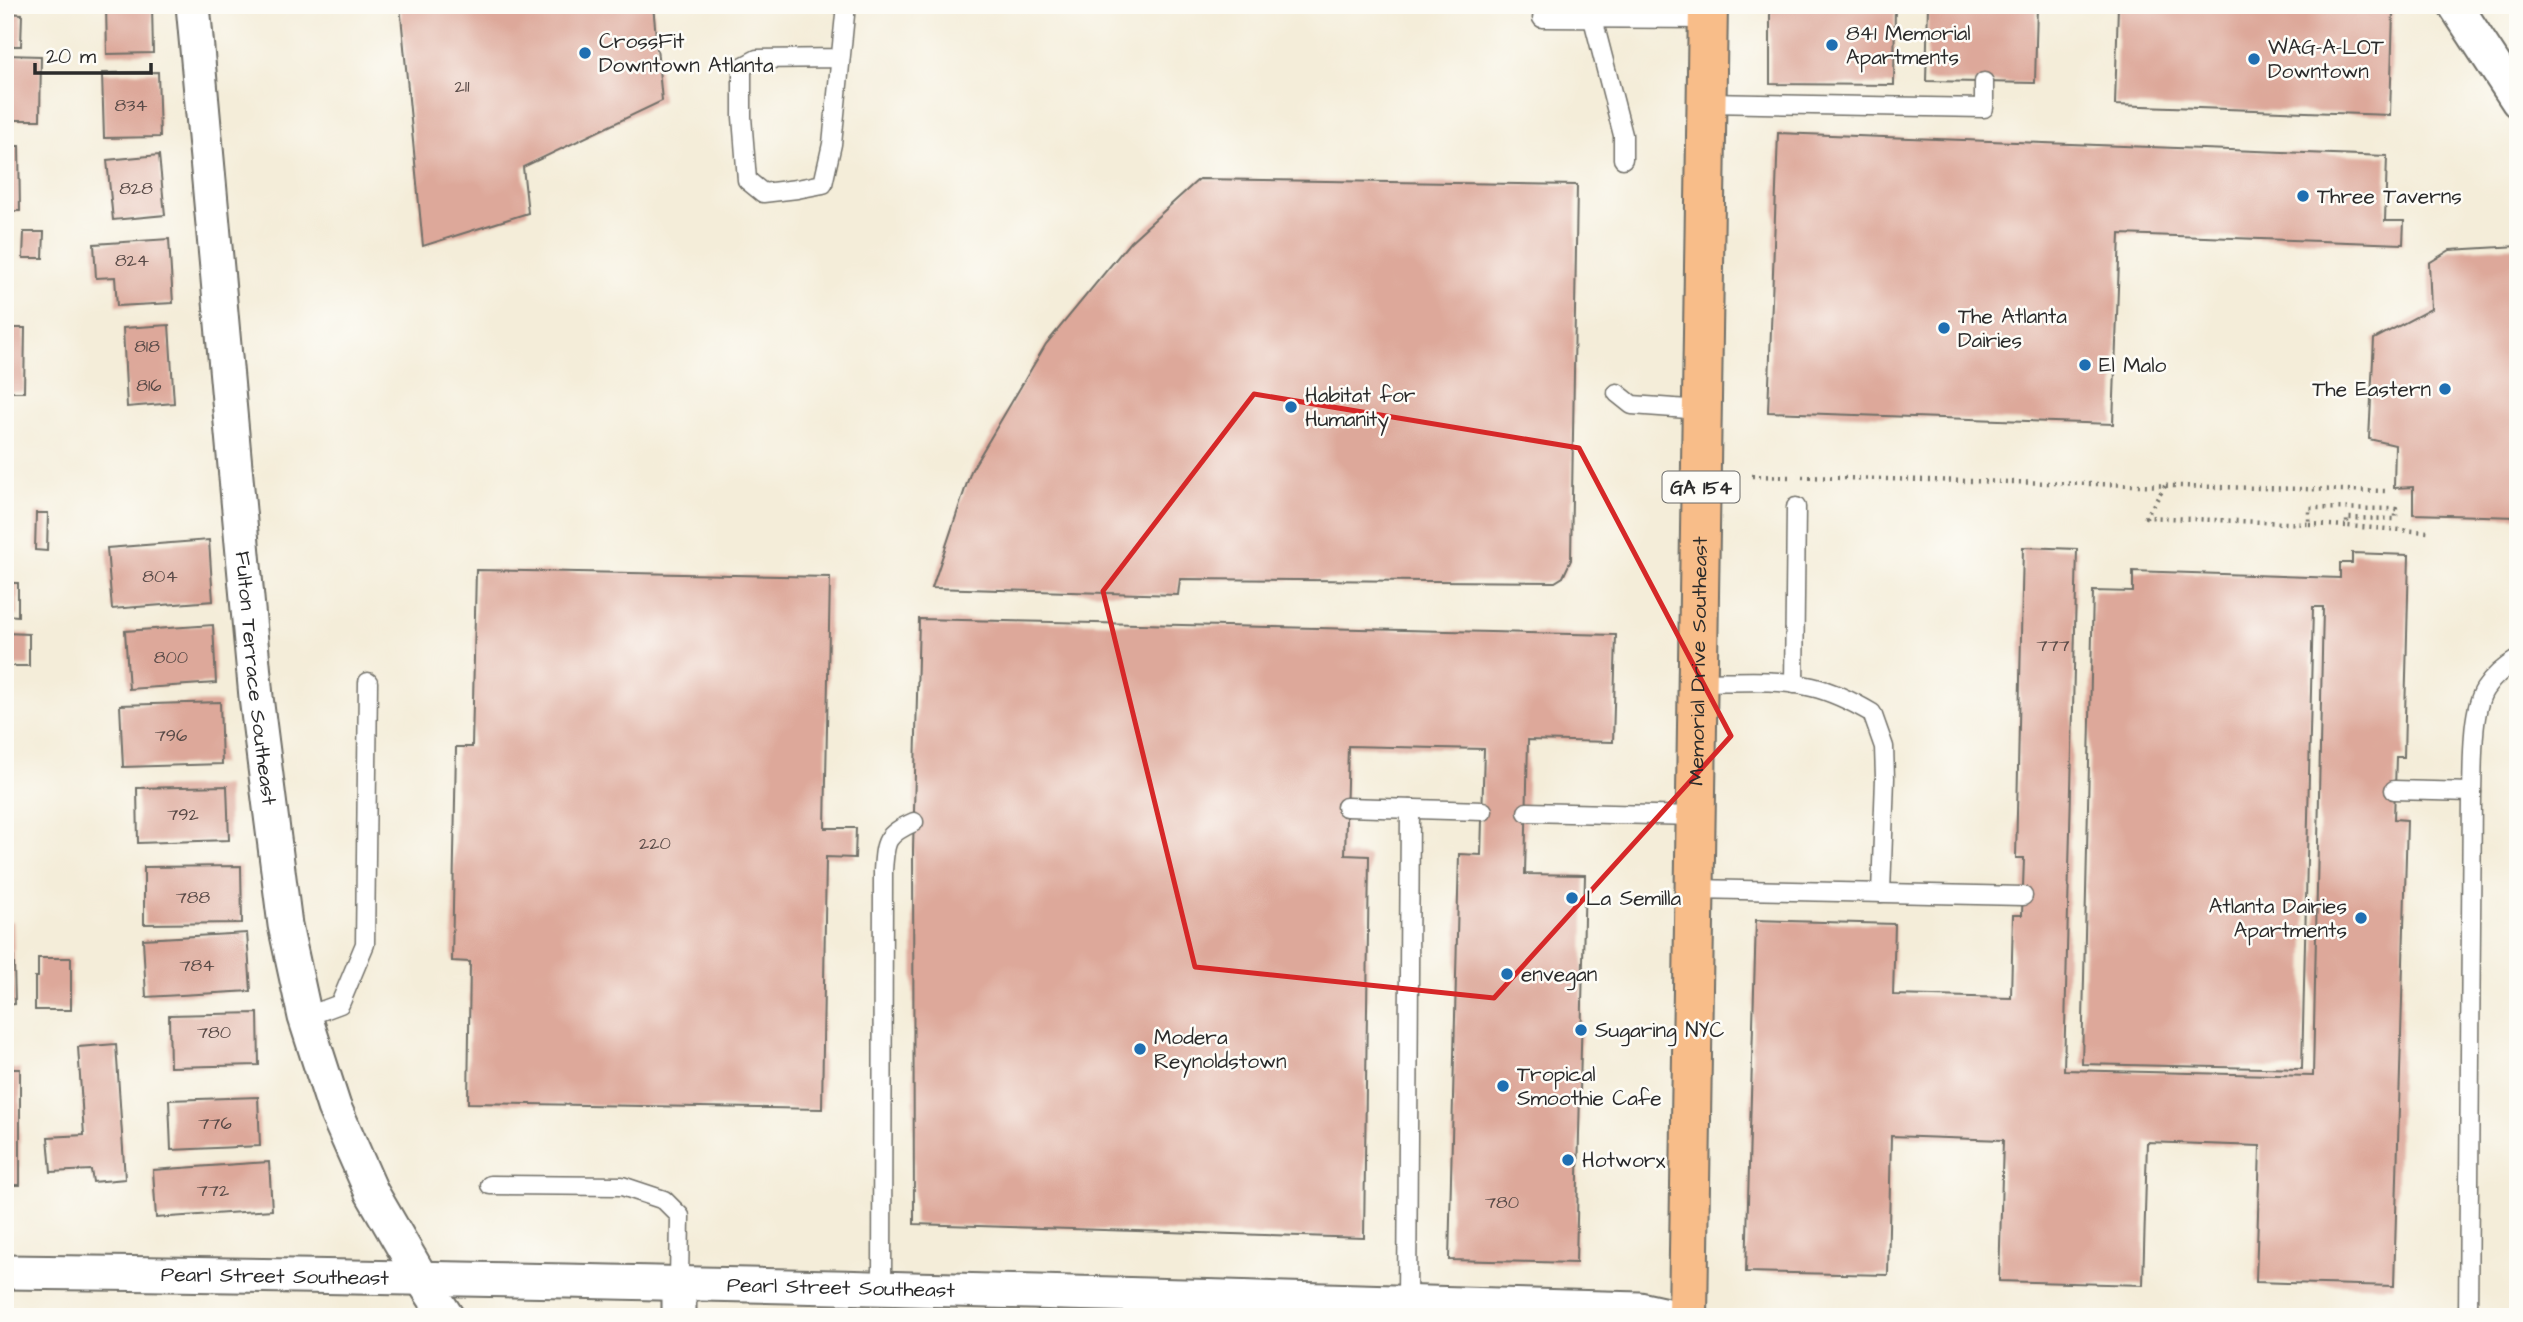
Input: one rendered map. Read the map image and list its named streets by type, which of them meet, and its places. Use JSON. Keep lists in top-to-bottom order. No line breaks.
{"streets":{"main road":["GA 154","Memorial Drive Southeast"],"street":["Fulton Terrace Southeast","Pearl Street Southeast"]},"crossings":[["Fulton Terrace Southeast","Pearl Street Southeast"]],"places":["841 Memorial Apartments","CrossFit Downtown Atlanta","WAG-A-LOT Downtown","Three Taverns","The Atlanta Dairies","El Malo","The Eastern","Habitat for Humanity","La Semilla","Atlanta Dairies Apartments","envegan","Sugaring NYC","Modera Reynoldstown","Tropical Smoothie Cafe","Hotworx"],"house_numbers":["211","834","828","824","818","816","804","777","800","796","792","220","788","784","780","776","772","780"],"scale_bar":"20 m"}
